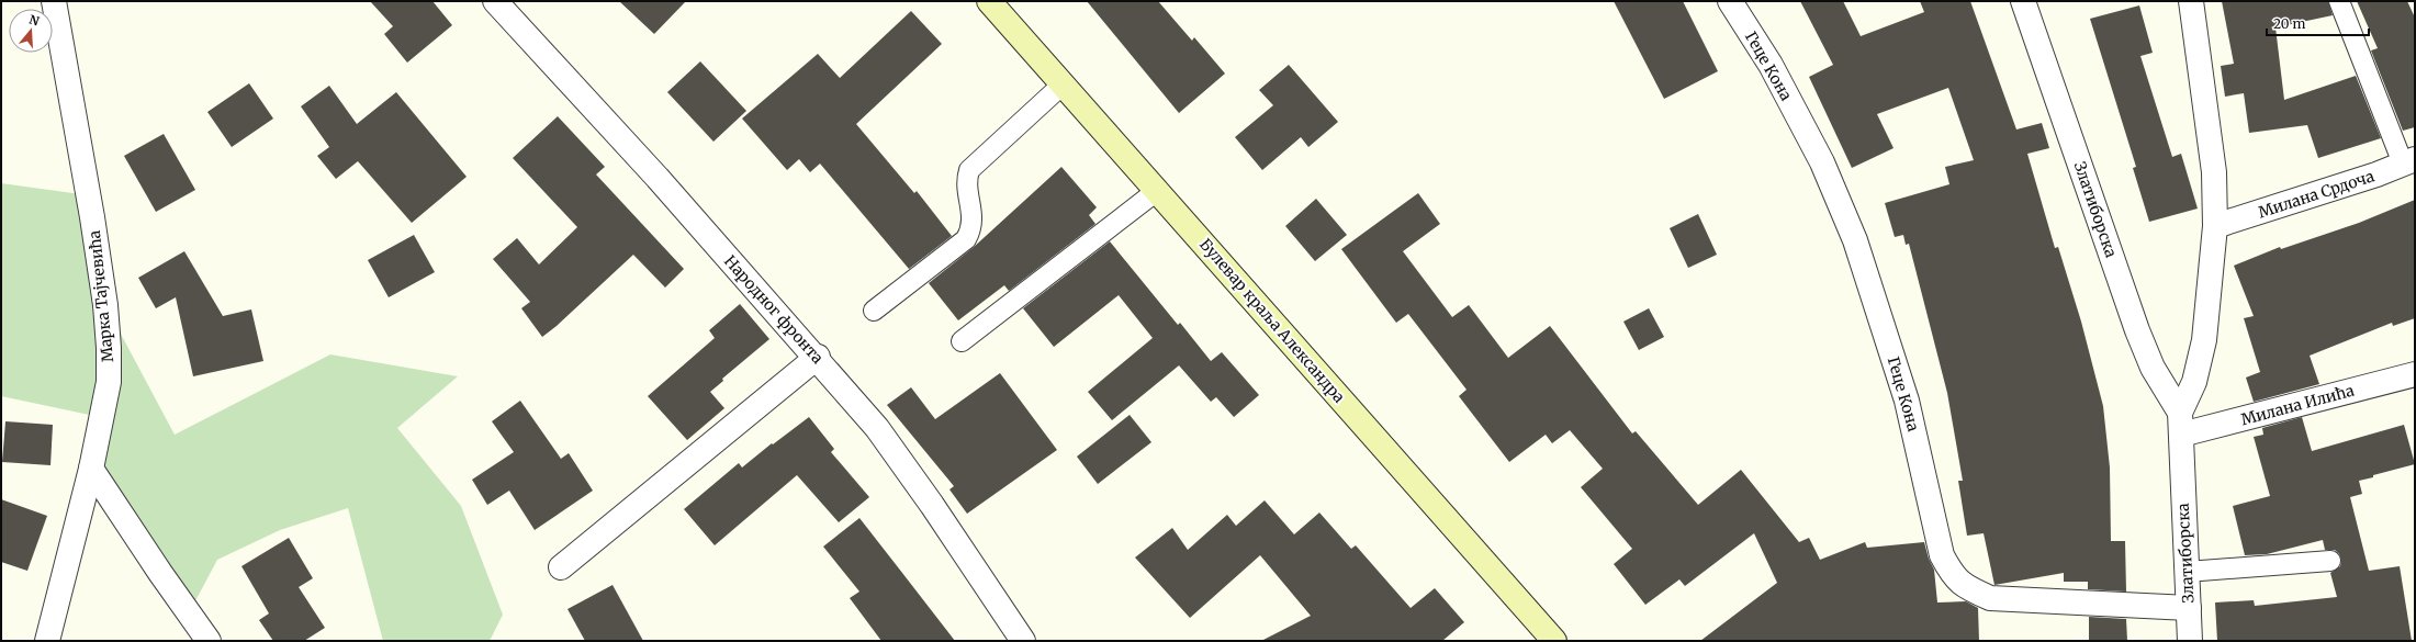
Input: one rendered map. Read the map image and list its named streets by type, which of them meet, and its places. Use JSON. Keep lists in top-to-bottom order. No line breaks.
{"streets":{"main road":["Булевар краља Александра"],"street":["Геце Кона","Милана Срдоча","Златиборска","Марка Тајчевића","Народног фронта","Милана Илића"]},"crossings":[["Геце Кона","Златиборска"],["Милана Срдоча","Златиборска"],["Златиборска","Милана Илића"]],"scale_bar":"20 m","north":"top"}
